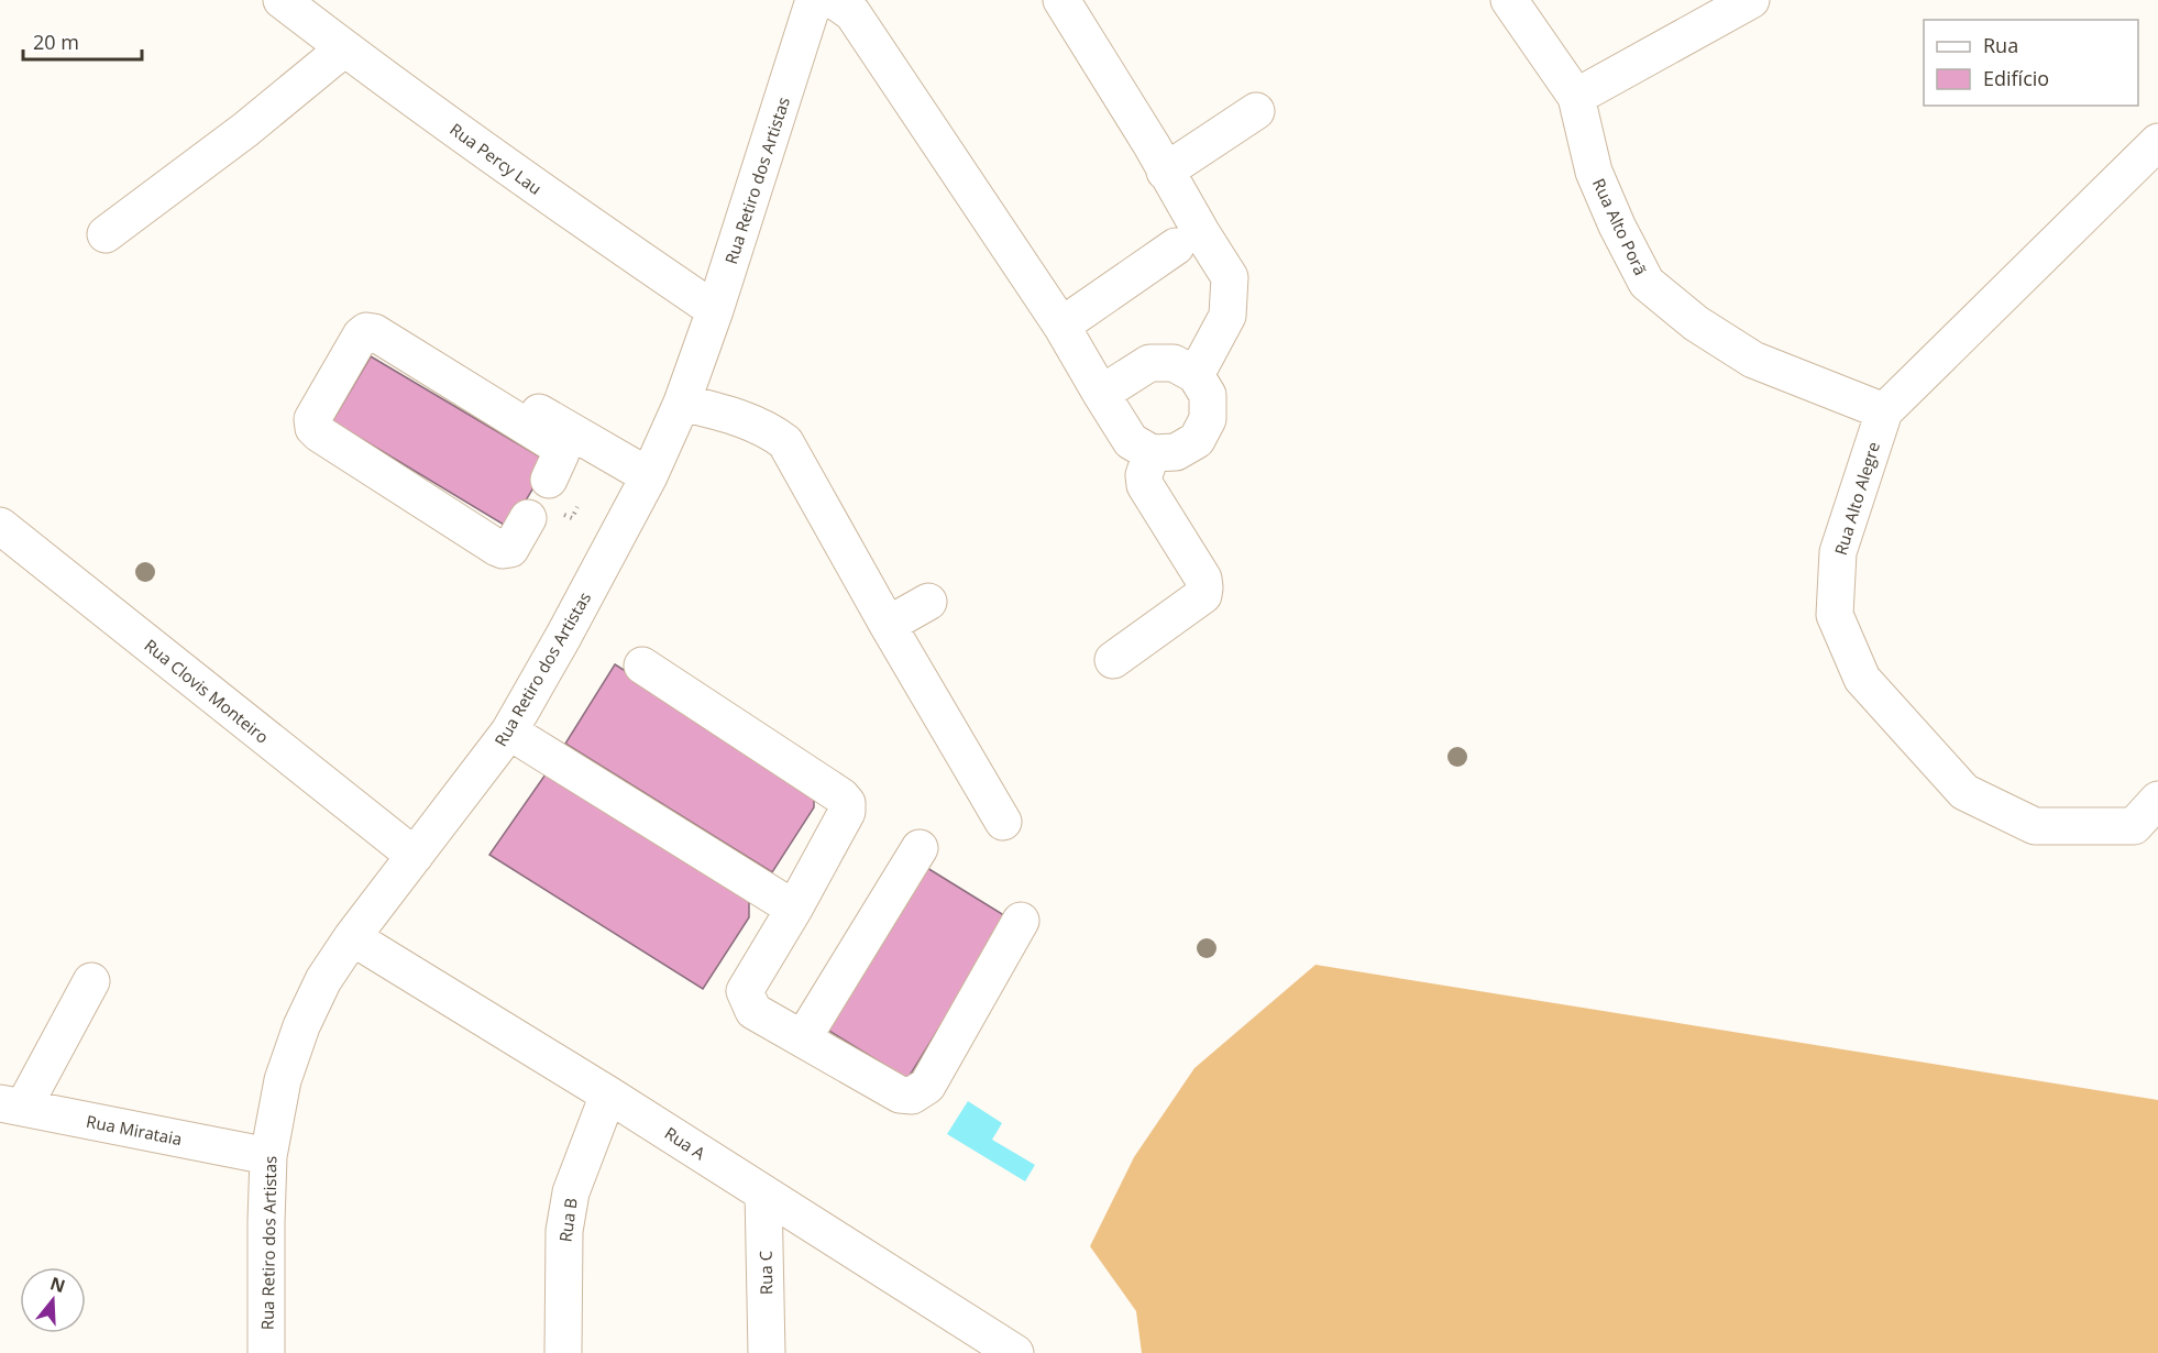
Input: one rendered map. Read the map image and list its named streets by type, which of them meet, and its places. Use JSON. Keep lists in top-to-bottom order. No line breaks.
{"streets":{"street":["Rua Percy Lau","Rua Retiro dos Artistas","Rua Alto Porã","Rua Alto Alegre","Rua Clovis Monteiro","Rua Mirataia","Rua A","Rua B","Rua C"]},"crossings":[["Rua Percy Lau","Rua Retiro dos Artistas"],["Rua Retiro dos Artistas","Rua Clovis Monteiro"],["Rua Retiro dos Artistas","Rua Mirataia"],["Rua Retiro dos Artistas","Rua A"],["Rua Alto Porã","Rua Alto Alegre"],["Rua A","Rua B"],["Rua A","Rua C"]],"legend":["Rua","Edifício"],"scale_bar":"20 m","north":"top"}
